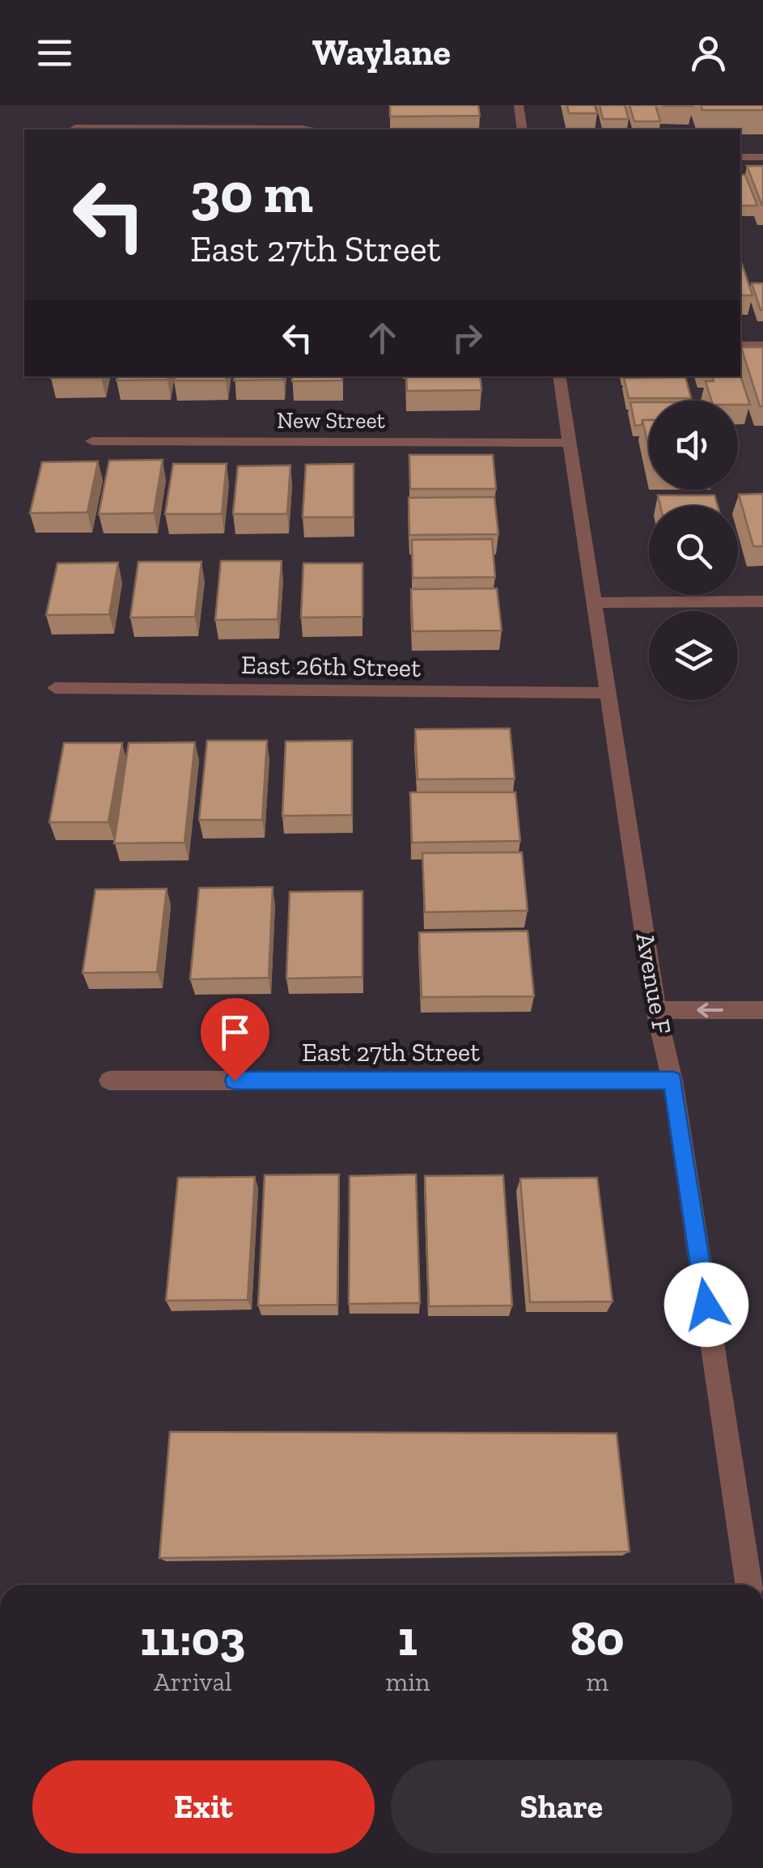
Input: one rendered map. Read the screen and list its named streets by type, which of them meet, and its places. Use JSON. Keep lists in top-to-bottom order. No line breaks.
{"streets":{"street":["New Street","East 26th Street","Avenue F","East 27th Street"]},"crossings":[["New Street","Avenue F"],["East 26th Street","Avenue F"],["Avenue F","East 27th Street"]],"page":{"header":"Waylane","turn":["30 m","East 27th Street"],"eta":["11:03","Arrival","1","min","80","m"],"buttons":["Exit","Share"]}}
